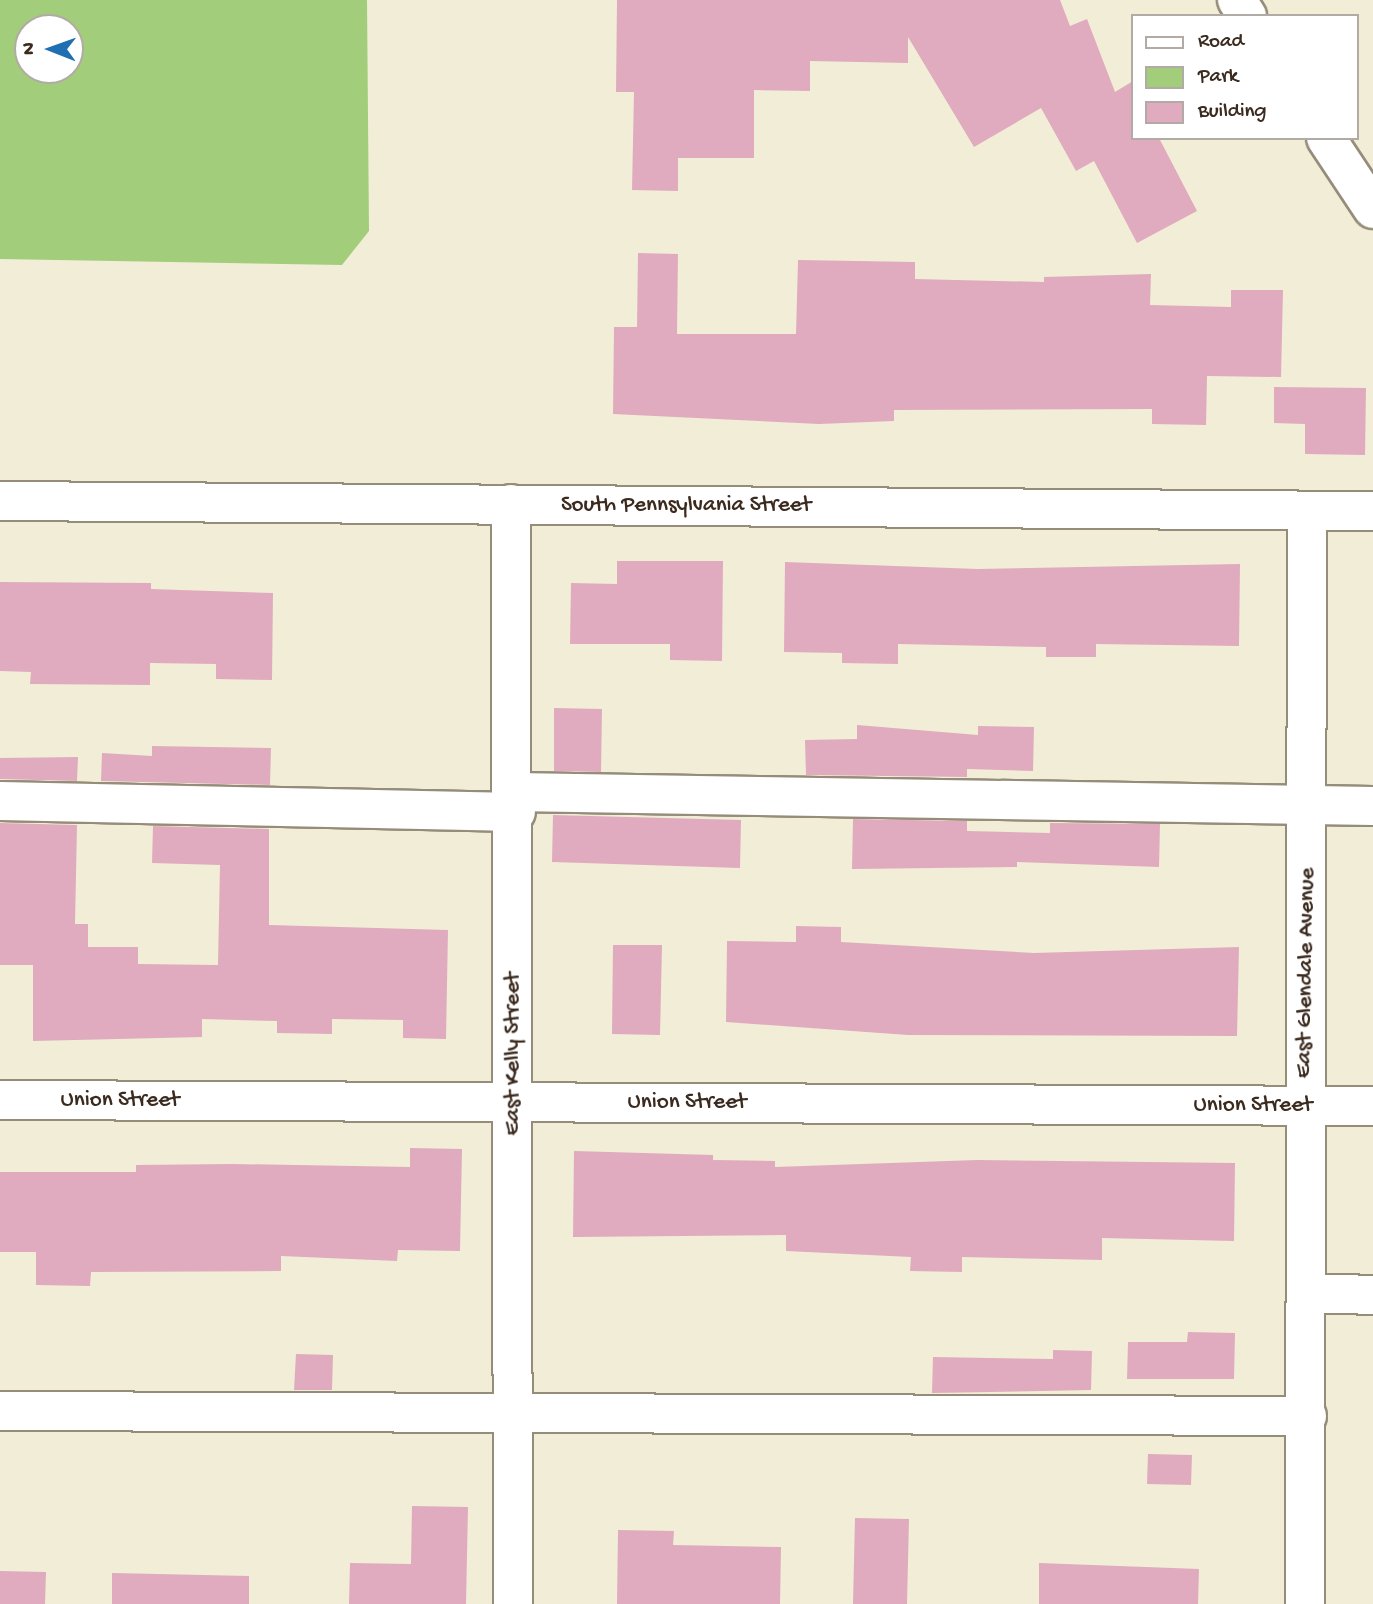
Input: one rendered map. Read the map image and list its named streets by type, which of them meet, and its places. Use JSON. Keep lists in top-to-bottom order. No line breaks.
{"streets":{"street":["South Pennsylvania Street","East Glendale Avenue","East Kelly Street","Union Street"]},"crossings":[["South Pennsylvania Street","East Glendale Avenue"],["South Pennsylvania Street","East Kelly Street"],["East Glendale Avenue","Union Street"],["East Kelly Street","Union Street"]],"legend":["Road","Park","Building"],"north":"left"}
